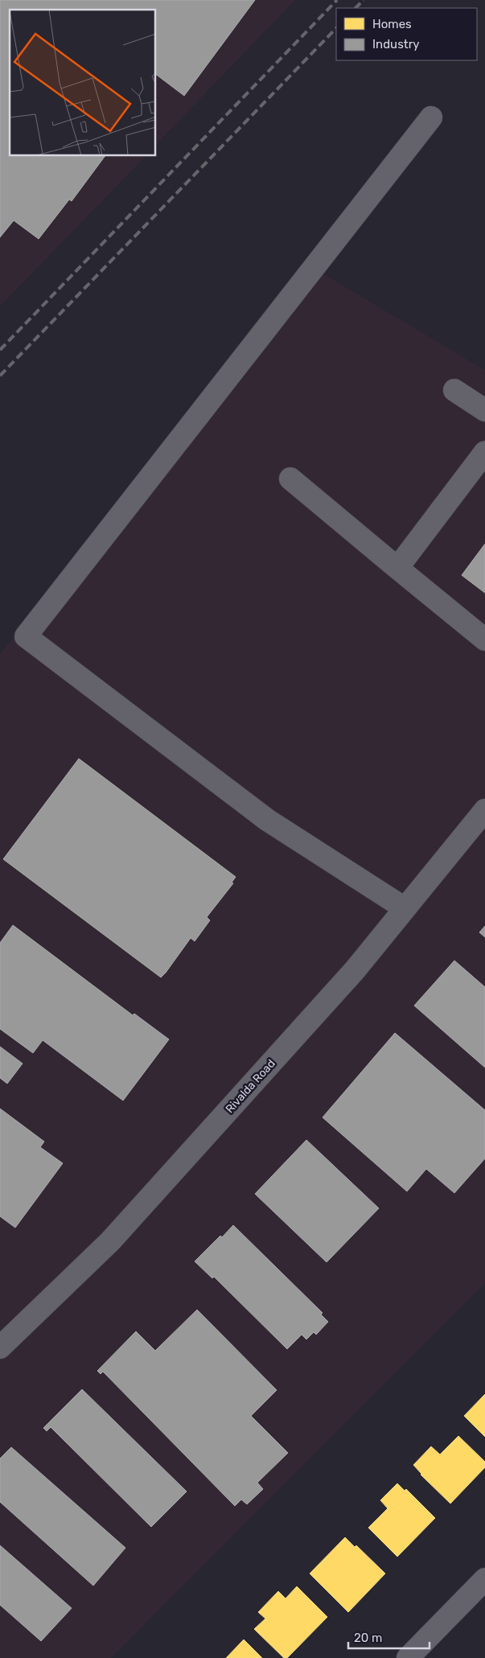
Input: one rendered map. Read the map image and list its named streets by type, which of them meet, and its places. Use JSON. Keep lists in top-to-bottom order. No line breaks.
{"streets":{"street":["Rivalda Road"]},"legend":["Homes","Industry"],"scale_bar":"20 m"}
